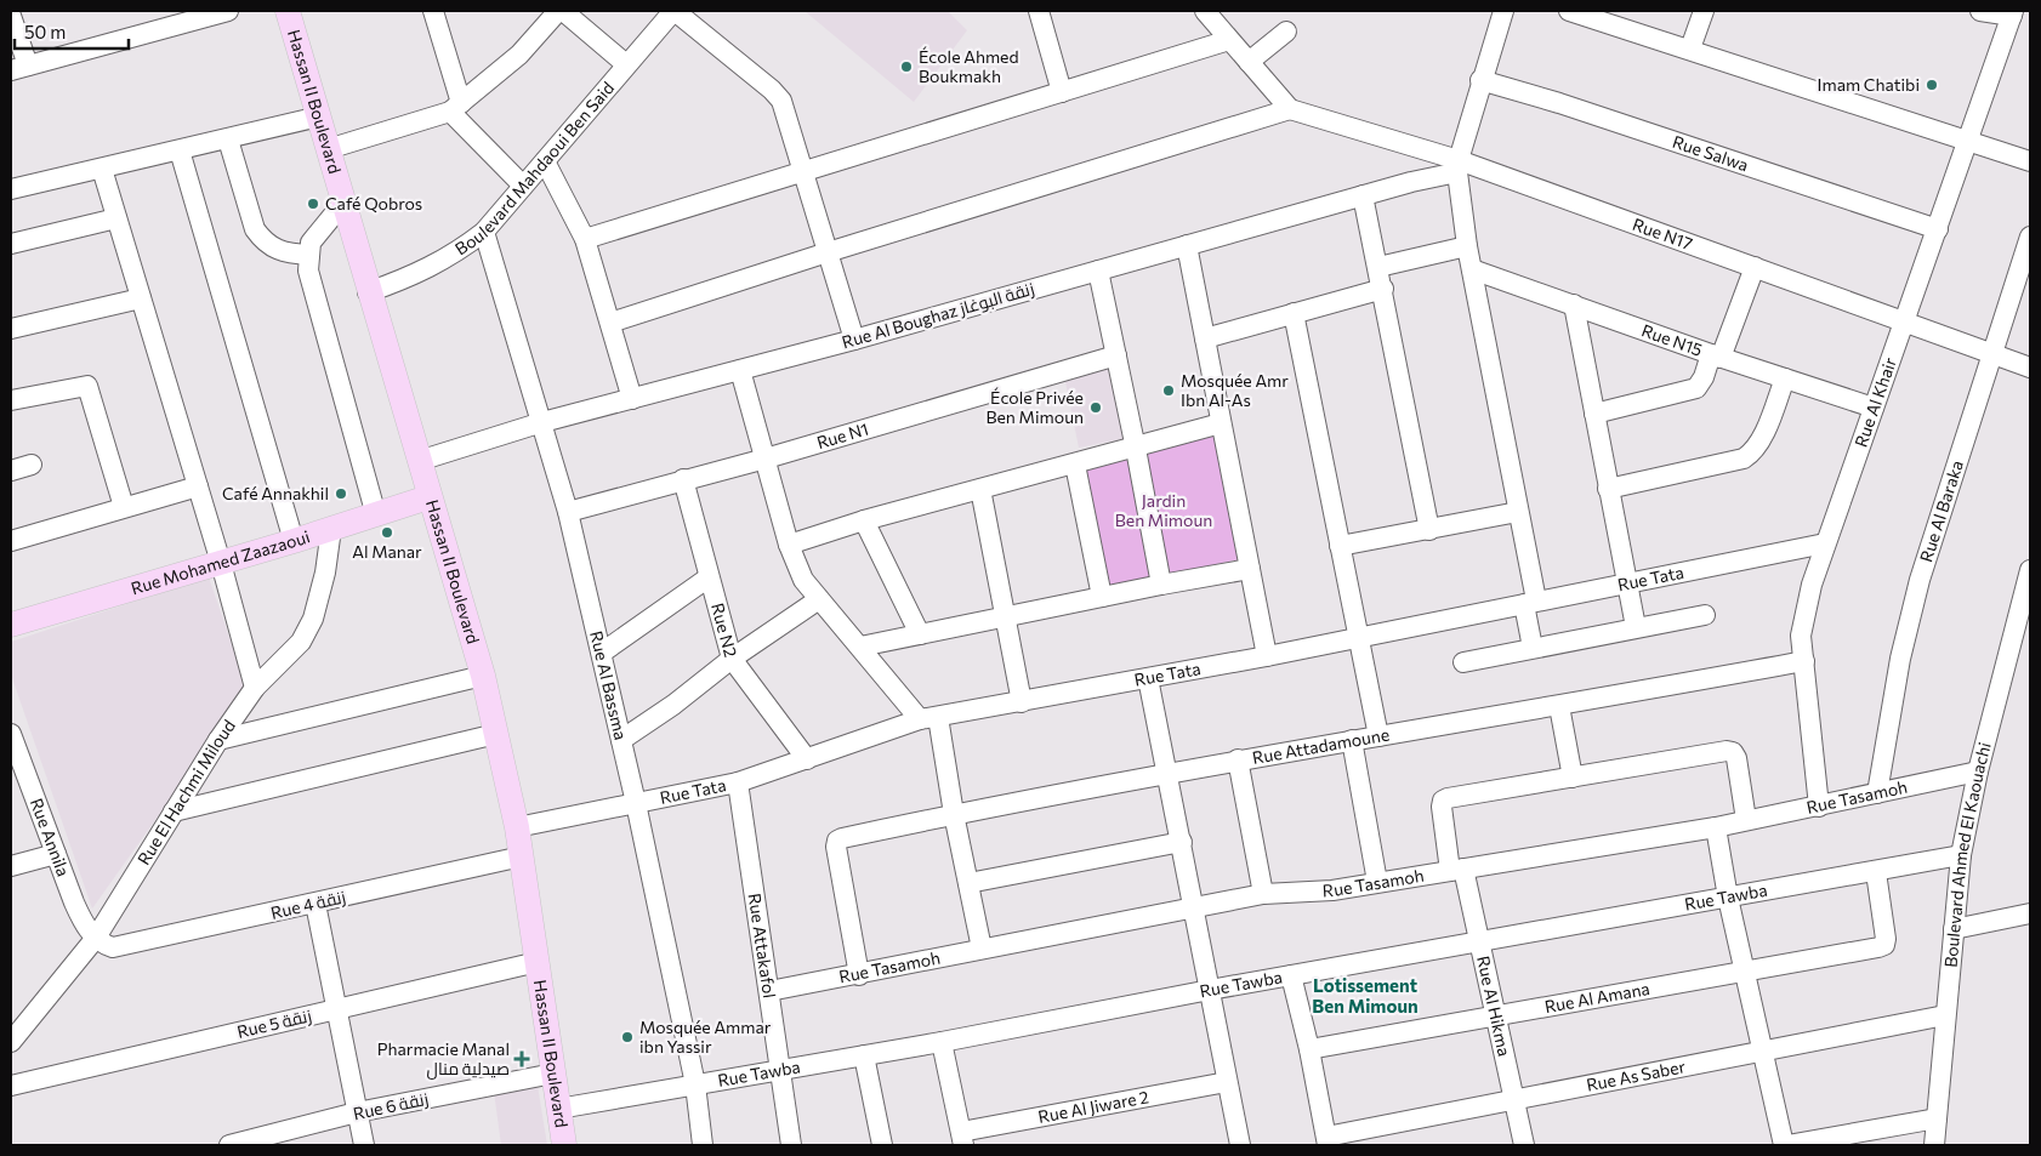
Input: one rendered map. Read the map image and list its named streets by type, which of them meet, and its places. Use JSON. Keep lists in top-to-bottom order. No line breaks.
{"streets":{"main road":["Hassan II Boulevard","Rue Mohamed Zaazaoui"],"street":["Rue Salwa","Boulevard Mahdaoui Ben Said","Rue N17","Rue Al Boughaz زنقة البوغاز","Rue N15","Rue Al Khair","Rue N1","Rue Al Baraka","Rue Tata","Rue N2","Rue Al Bassma","Rue Attadamoune","Rue El Hachmi Miloud","Rue Tasamoh","Rue Annila","Boulevard Ahmed El Kaouachi","Rue Tawba","Rue 4 زنقة","Rue Attakafol","Rue Al Amana","Rue Al Hikma","Rue 5 زنقة","Rue As Saber","Rue 6 زنقة","Rue Al Jiware 2"]},"crossings":[["Hassan II Boulevard","Boulevard Mahdaoui Ben Said"],["Hassan II Boulevard","Rue Al Boughaz زنقة البوغاز"],["Hassan II Boulevard","Rue Mohamed Zaazaoui"],["Hassan II Boulevard","Rue Tata"],["Hassan II Boulevard","Rue Tawba"],["Hassan II Boulevard","Rue 4 زنقة"],["Hassan II Boulevard","Rue 5 زنقة"],["Hassan II Boulevard","Rue 6 زنقة"],["Rue Salwa","Rue Al Khair"],["Boulevard Mahdaoui Ben Said","Rue Al Bassma"],["Rue N17","Rue Al Boughaz زنقة البوغاز"],["Rue N17","Rue Al Khair"],["Rue N17","Rue Al Baraka"],["Rue Al Boughaz زنقة البوغاز","Rue Al Bassma"],["Rue N15","Rue Al Khair"],["Rue Al Khair","Rue Tata"],["Rue Al Khair","Rue Attadamoune"],["Rue Al Khair","Rue Tasamoh"],["Rue N1","Rue N2"],["Rue N1","Rue Al Bassma"],["Rue Al Baraka","Rue Tasamoh"],["Rue Mohamed Zaazaoui","Rue El Hachmi Miloud"],["Rue Tata","Rue N2"],["Rue Tata","Rue Al Bassma"],["Rue Tata","Rue Attakafol"],["Rue Al Bassma","Rue Tawba"],["Rue Attadamoune","Rue Tasamoh"],["Rue El Hachmi Miloud","Rue Annila"],["Rue El Hachmi Miloud","Rue 4 زنقة"],["Rue Tasamoh","Boulevard Ahmed El Kaouachi"],["Rue Tasamoh","Rue Attakafol"],["Rue Tasamoh","Rue Al Hikma"],["Rue Annila","Rue 4 زنقة"],["Boulevard Ahmed El Kaouachi","Rue Tawba"],["Boulevard Ahmed El Kaouachi","Rue As Saber"],["Rue Tawba","Rue Attakafol"],["Rue Tawba","Rue Al Amana"],["Rue Tawba","Rue Al Hikma"],["Rue Al Amana","Rue Al Hikma"],["Rue Al Hikma","Rue As Saber"]],"districts":["Lotissement Ben Mimoun"],"parks":["Jardin Ben Mimoun"],"places":{"other":["École Ahmed Boukmakh","Imam Chatibi","Café Qobros","Mosquée Amr Ibn Al-As","École Privée Ben Mimoun","Café Annakhil","Al Manar","Mosquée Ammar ibn Yassir"],"health":["Pharmacie Manal صيدلية منال"]},"scale_bar":"50 m"}
